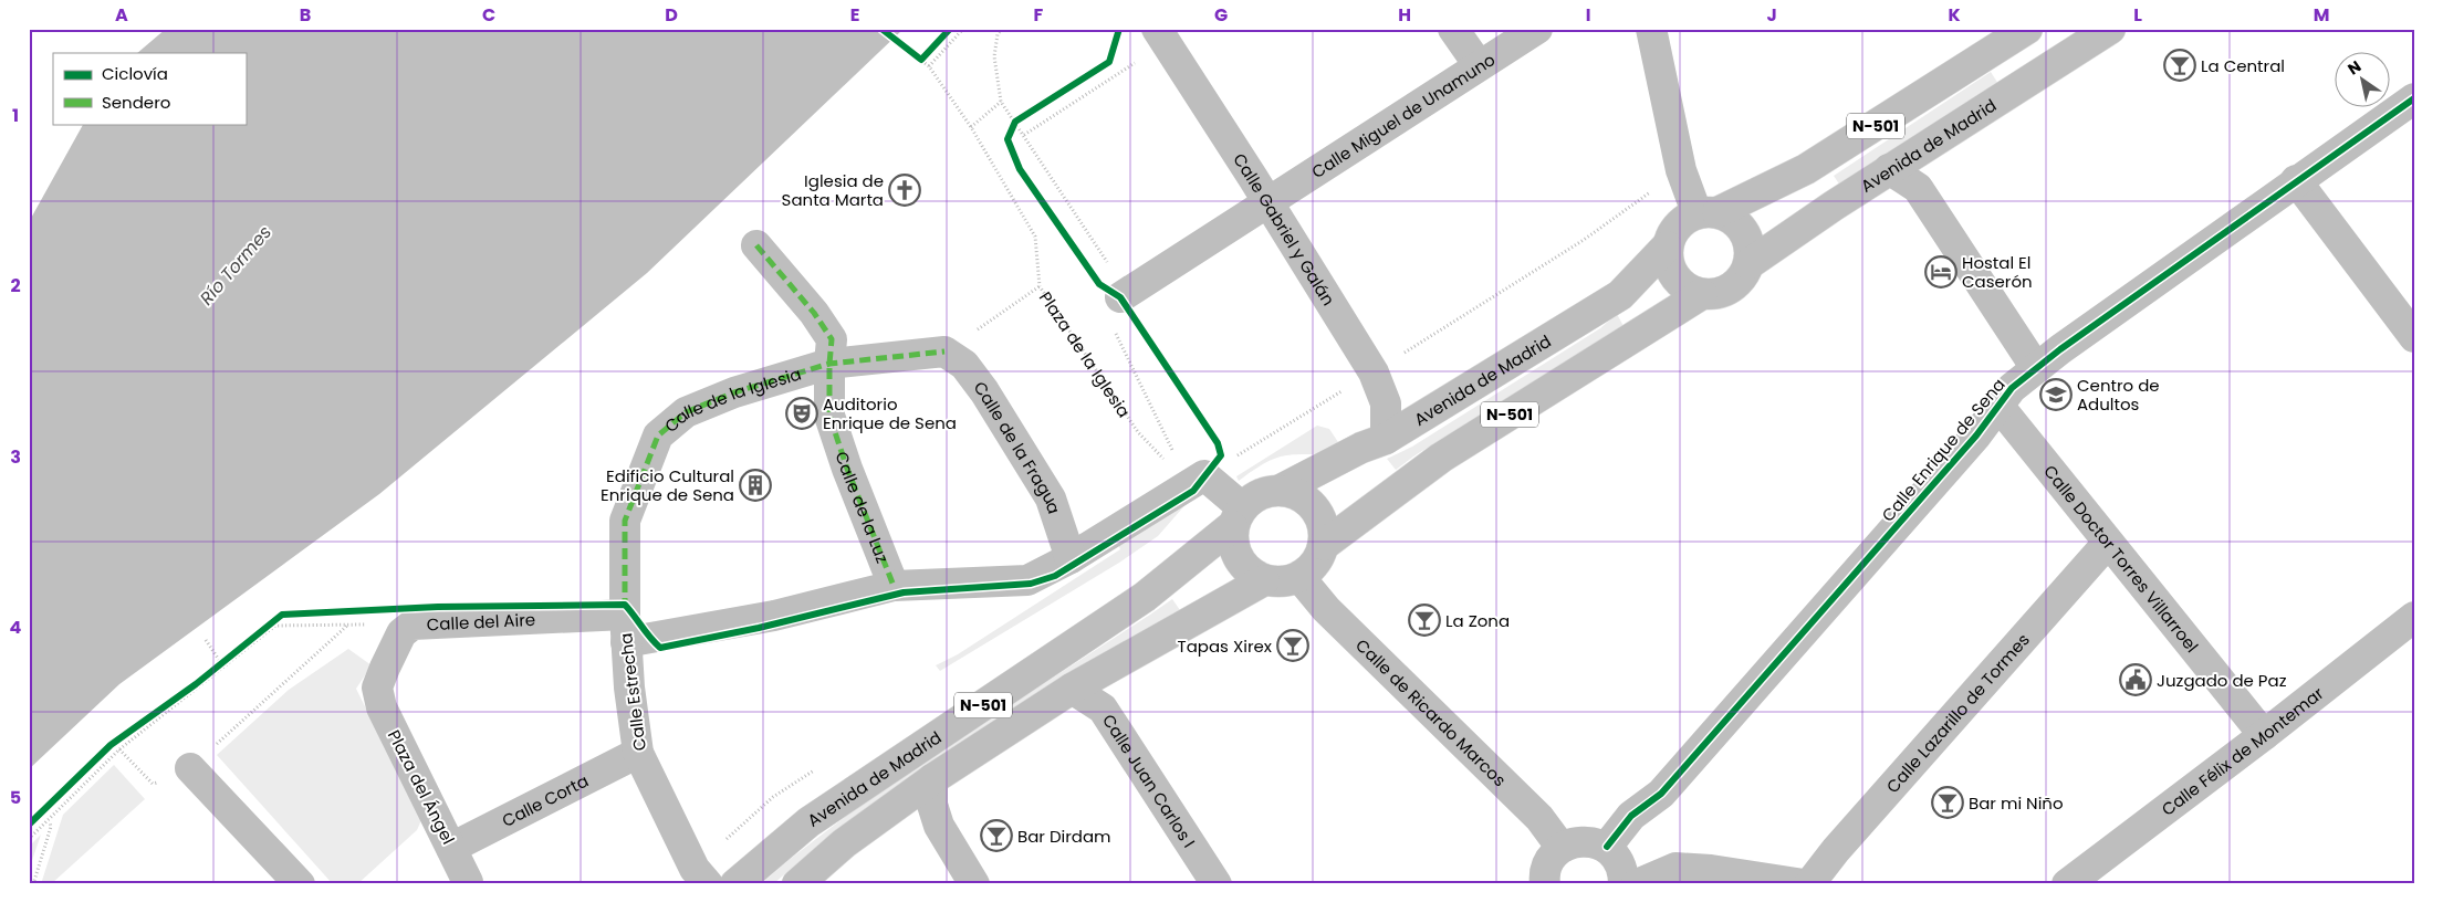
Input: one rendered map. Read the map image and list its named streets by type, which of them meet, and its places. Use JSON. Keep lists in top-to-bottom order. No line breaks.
{"streets":{"main road":["Calle Miguel de Unamuno","N-501","Avenida de Madrid","Calle Gabriel y Galán","Calle de la Iglesia","Calle de la Fragua","Calle Enrique de Sena","Calle de la Luz","Calle Doctor Torres Villarroel","Calle del Aire","Calle Estrecha","Calle de Ricardo Marcos","Calle Lazarillo de Tormes","Calle Félix de Montemar","Calle Juan Carlos I","Plaza del Ángel","Calle Corta"],"path":["Plaza de la Iglesia"]},"crossings":[["Calle Miguel de Unamuno","Calle Gabriel y Galán"],["N-501","Avenida de Madrid"],["N-501","Calle de Ricardo Marcos"],["Avenida de Madrid","Calle Gabriel y Galán"],["Avenida de Madrid","Calle de Ricardo Marcos"],["Avenida de Madrid","Calle Juan Carlos I"],["Calle de la Iglesia","Calle de la Luz"],["Calle de la Iglesia","Calle del Aire"],["Calle de la Iglesia","Calle Estrecha"],["Calle de la Fragua","Calle del Aire"],["Calle Enrique de Sena","Calle Doctor Torres Villarroel"],["Calle de la Luz","Calle del Aire"],["Calle Doctor Torres Villarroel","Calle Lazarillo de Tormes"],["Calle Doctor Torres Villarroel","Calle Félix de Montemar"],["Calle del Aire","Calle Estrecha"],["Calle del Aire","Plaza del Ángel"],["Calle Estrecha","Calle Corta"],["Plaza del Ángel","Calle Corta"]],"water":["Río Tormes"],"places":{"bar":["La Central","La Zona","Tapas Xirex","Bar mi Niño","Bar Dirdam"],"church":["Iglesia de Santa Marta"],"hotel":["Hostal El Caserón"],"school or university":["Centro de Adultos"],"theatre":["Auditorio Enrique de Sena"],"building":["Edificio Cultural Enrique de Sena"],"public building":["Juzgado de Paz"]},"legend":["Ciclovía","Sendero"],"north":"top left","grid":{"columns":["A","B","C","D","E","F","G","H","I","J","K","L","M"],"rows":["1","2","3","4","5"]}}
